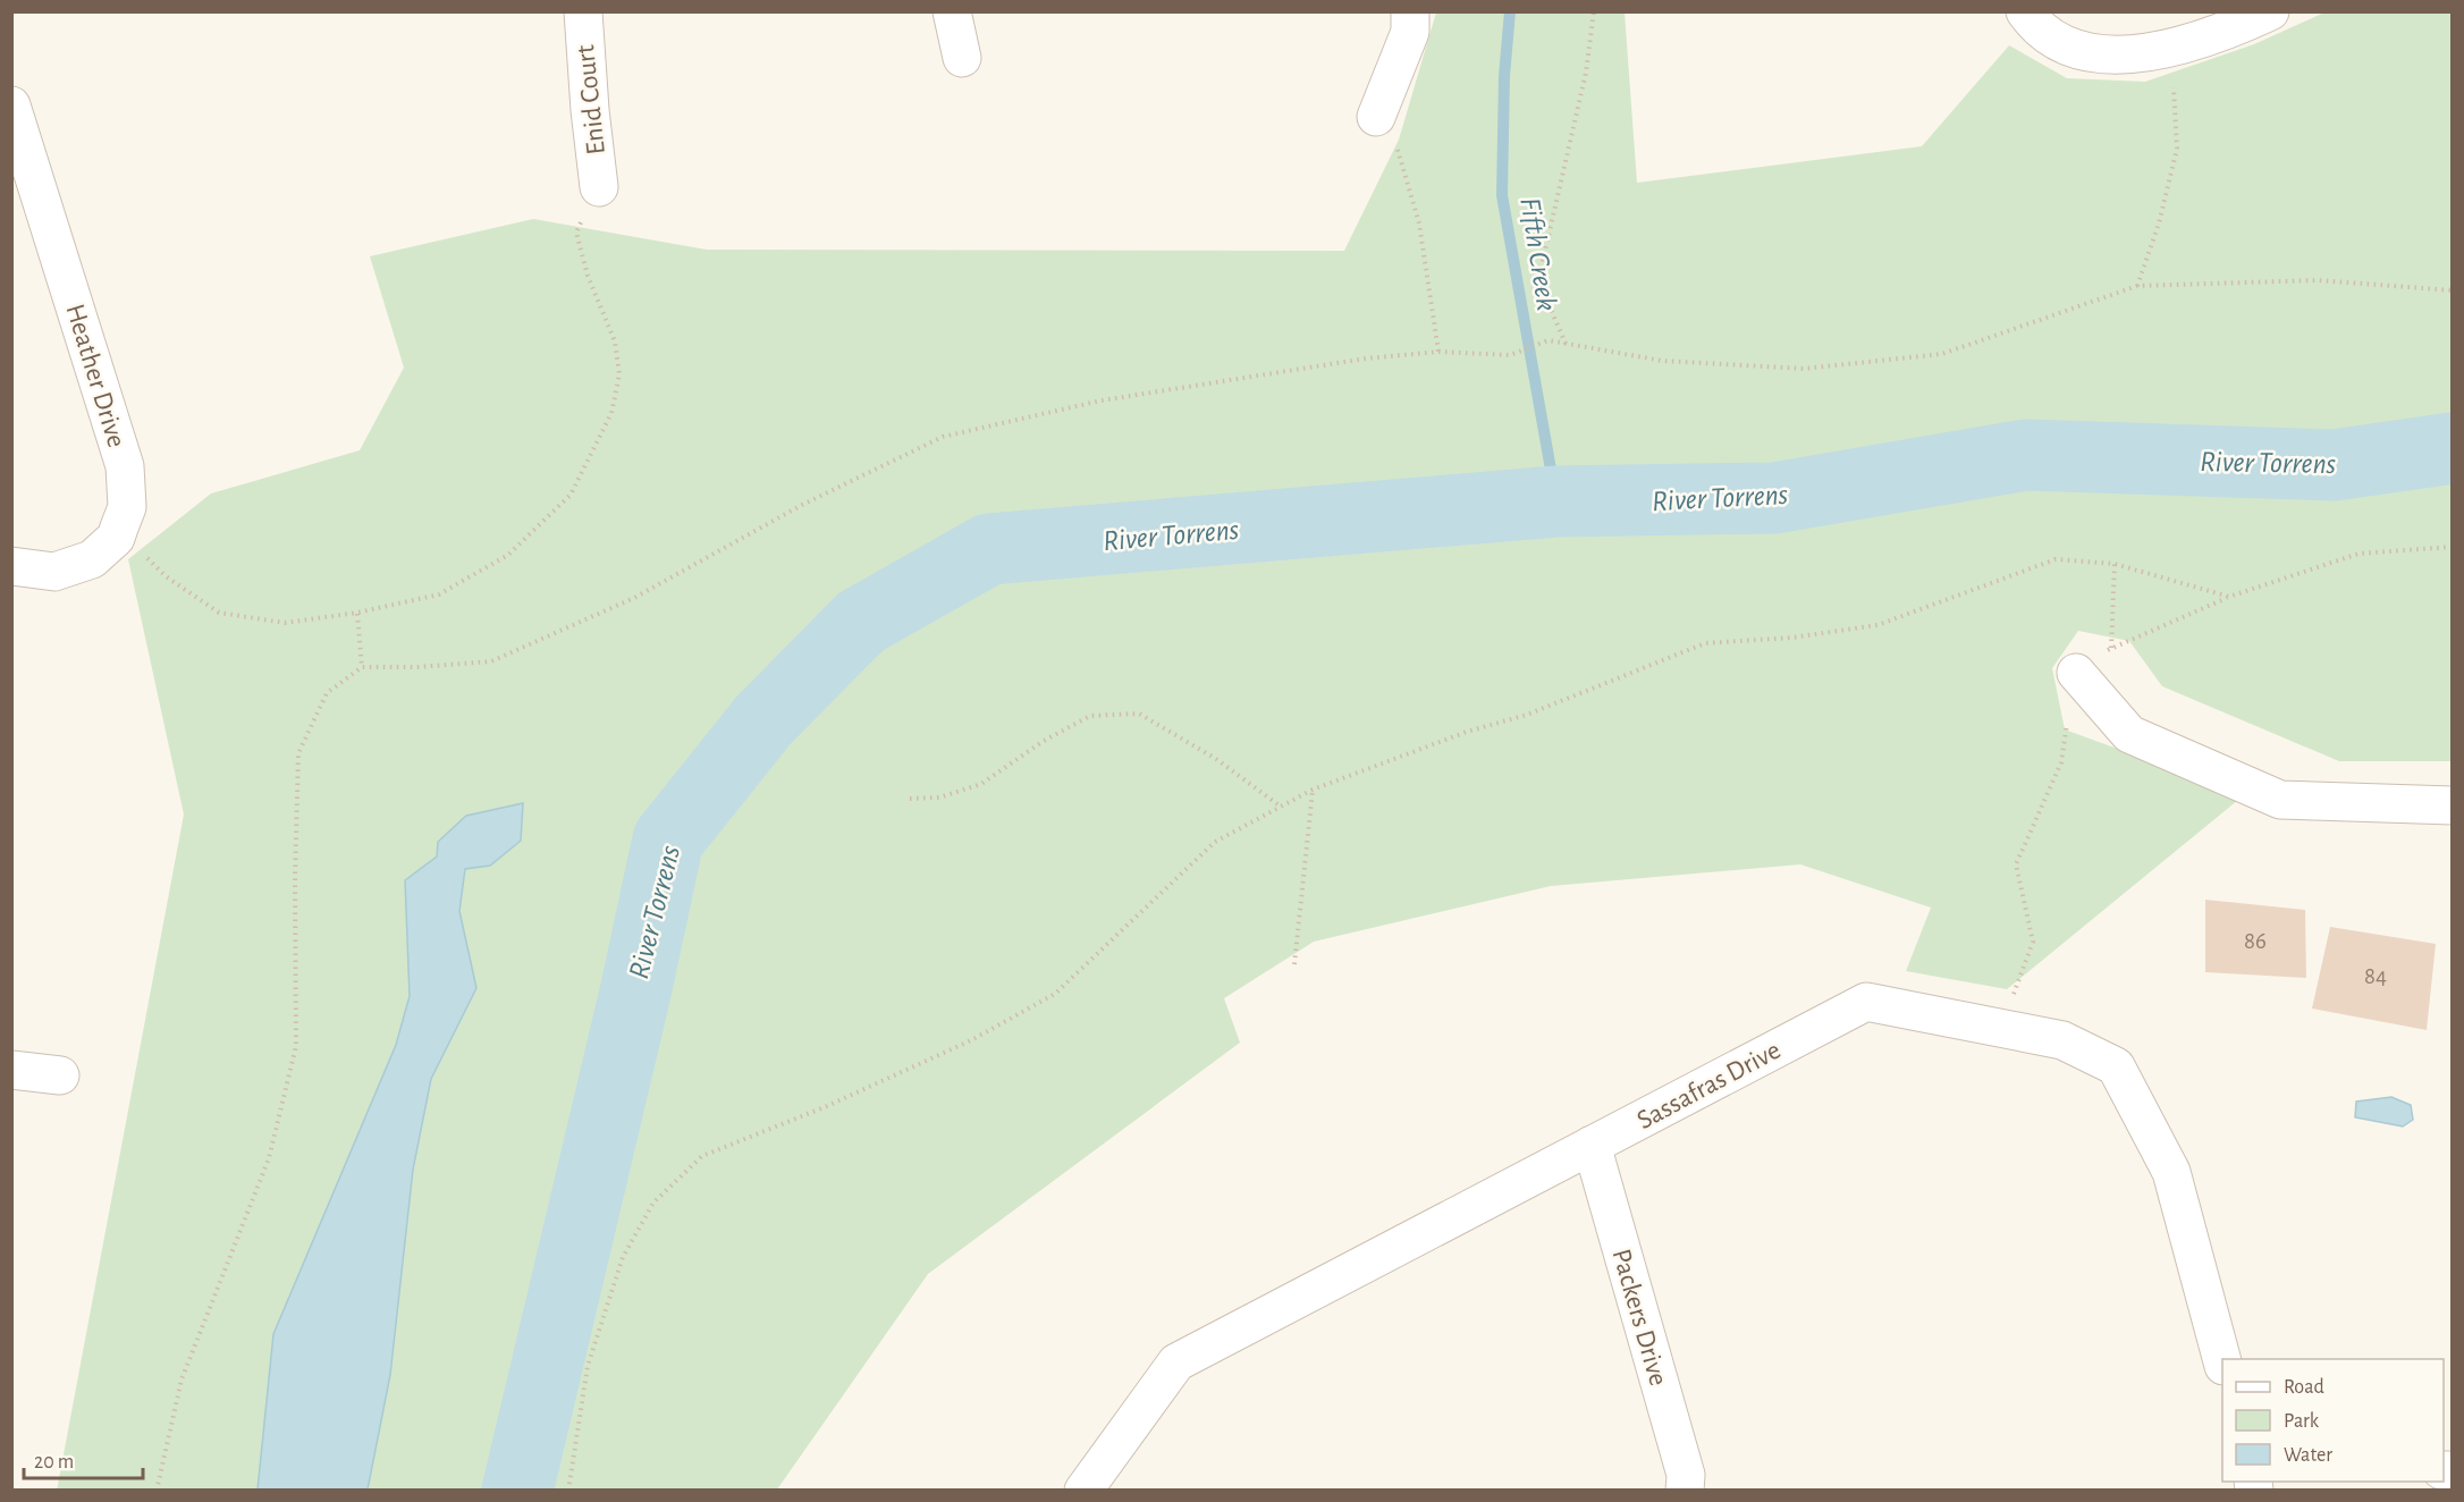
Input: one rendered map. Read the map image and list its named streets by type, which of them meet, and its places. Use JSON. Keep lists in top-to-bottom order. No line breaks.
{"streets":{"street":["Enid Court","Heather Drive","Sassafras Drive","Packers Drive"]},"crossings":[["Sassafras Drive","Packers Drive"]],"water":["Fifth Creek","River Torrens"],"house_numbers":["86","84"],"legend":["Road","Park","Water"],"scale_bar":"20 m"}
